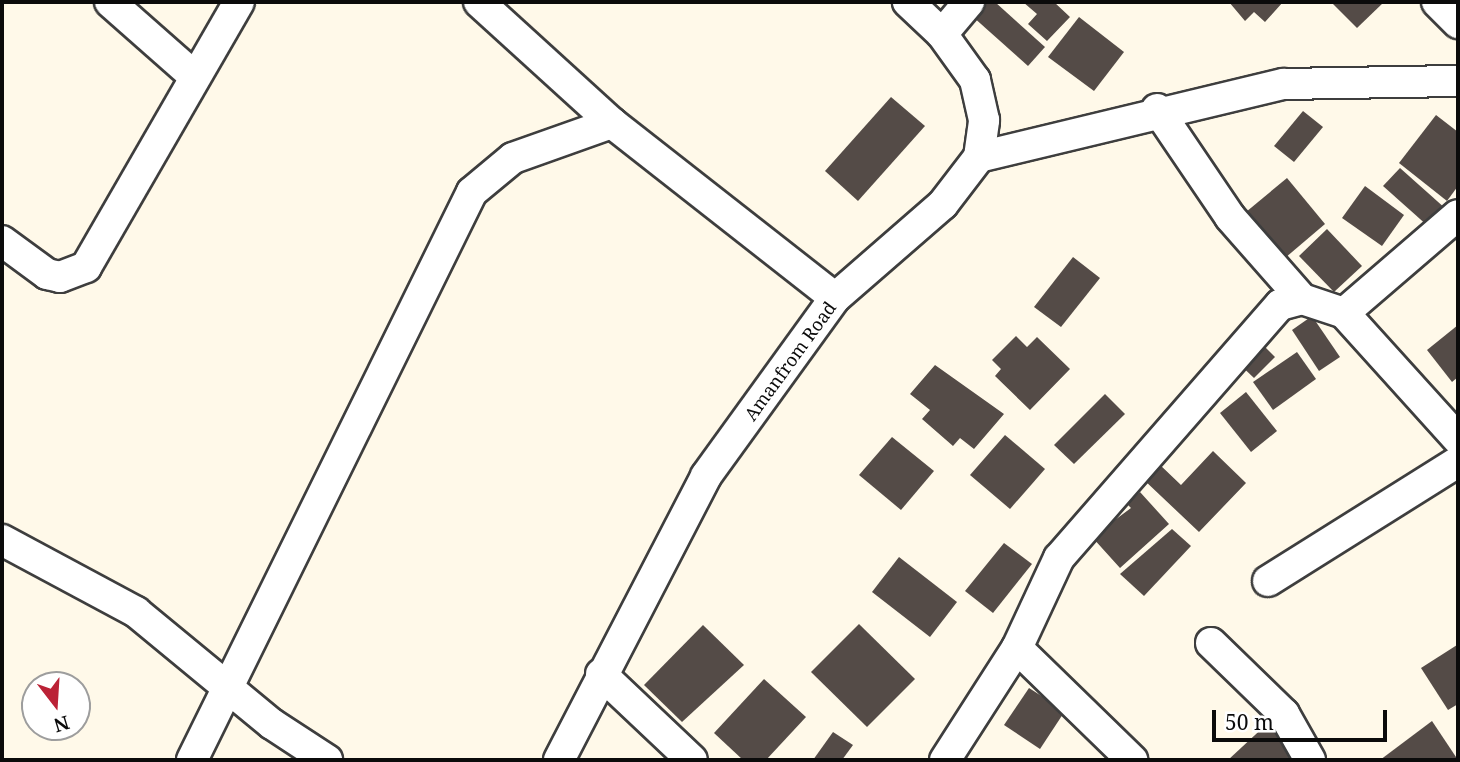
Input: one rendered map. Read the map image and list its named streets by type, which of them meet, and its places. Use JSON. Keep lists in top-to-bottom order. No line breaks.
{"streets":{"street":["Amanfrom Road"]},"scale_bar":"50 m","north":"bottom"}
